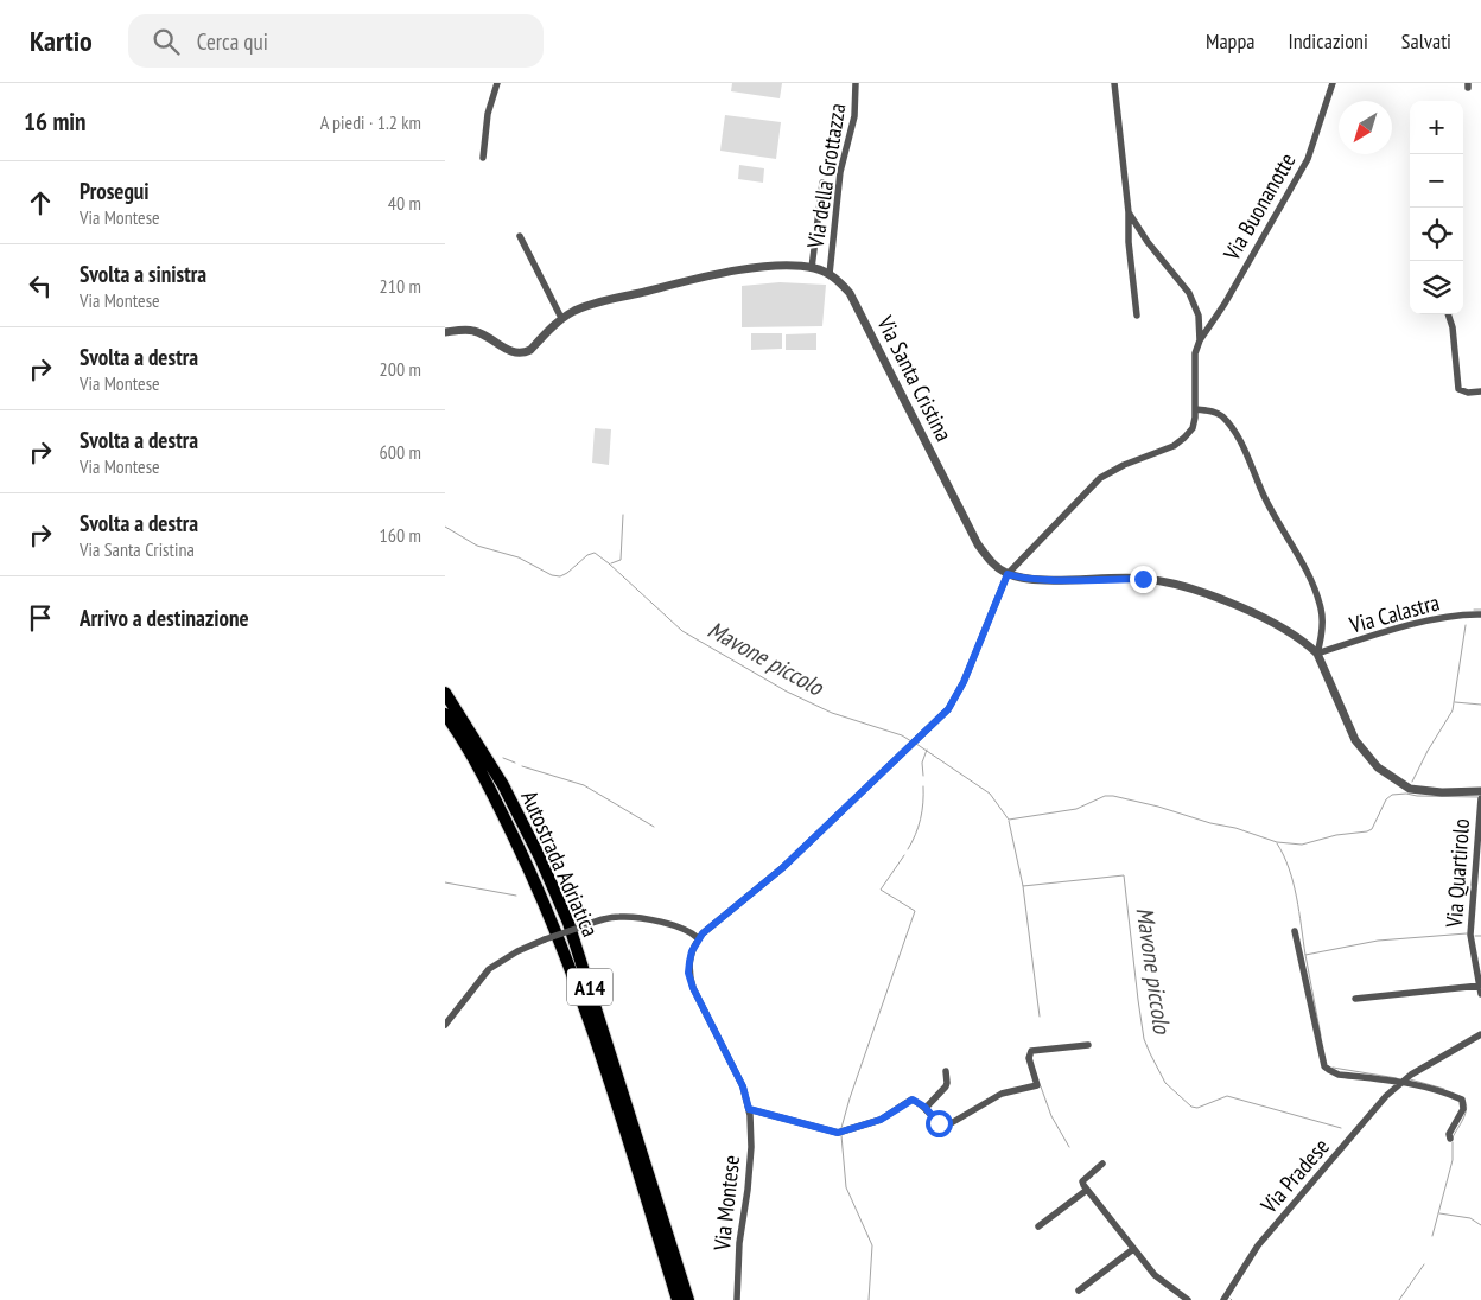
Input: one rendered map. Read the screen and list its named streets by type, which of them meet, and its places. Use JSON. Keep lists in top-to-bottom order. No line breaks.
{"streets":{"highway":["Autostrada Adriatica","A14"],"street":["Via della Grottazza","Via Buonanotte","Via Santa Cristina","Via Calastra","Via Quartirolo","Via Pradese","Via Montese"]},"crossings":[["Via della Grottazza","Via Santa Cristina"]],"water":["Mavone piccolo"],"north":"bottom left","page":{"header":"Kartio","search":"Cerca qui","nav":["Mappa","Indicazioni","Salvati"],"heading":["16 min","A piedi · 1.2 km"],"map_buttons":["+","−"],"list":[["Prosegui","Via Montese","40 m"],["Svolta a sinistra","Via Montese","210 m"],["Svolta a destra","Via Montese","200 m"],["Svolta a destra","Via Montese","600 m"],["Svolta a destra","Via Santa Cristina","160 m"],"Arrivo a destinazione"]}}
